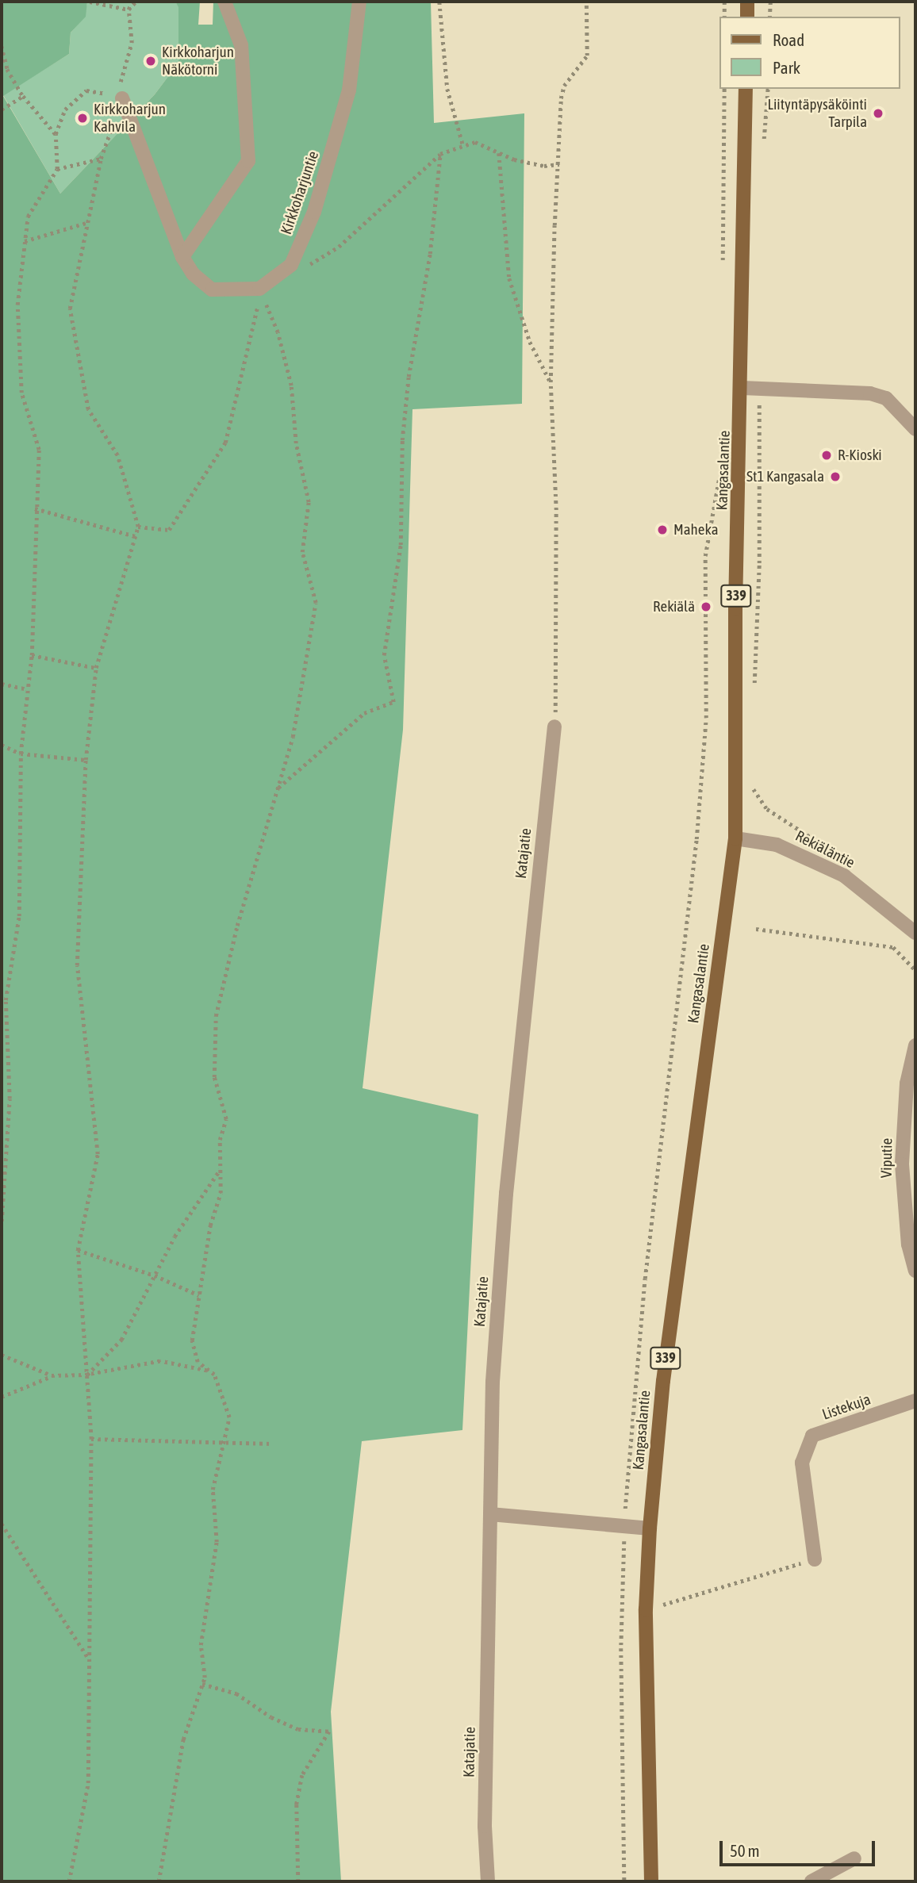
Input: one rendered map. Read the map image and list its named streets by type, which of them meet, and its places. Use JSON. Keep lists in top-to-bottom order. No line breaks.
{"streets":{"main road":["Kangasalantie","339"],"street":["Kirkkoharjuntie","Rekiäläntie","Katajatie","Viputie","Listekuja"]},"crossings":[["Kangasalantie","Rekiäläntie"]],"places":["Kirkkoharjun Näkötorni","Liityntäpysäköinti Tarpila","Kirkkoharjun Kahvila","R-Kioski","St1 Kangasala","Maheka","Rekiälä"],"legend":["Road","Park"],"scale_bar":"50 m"}
